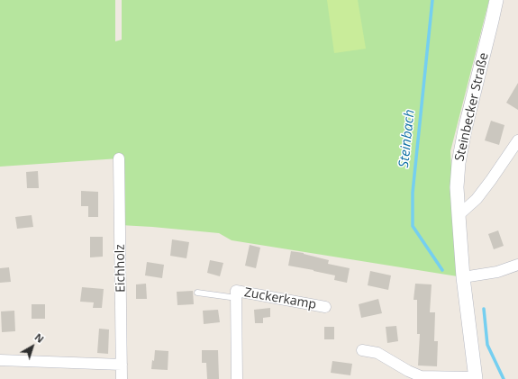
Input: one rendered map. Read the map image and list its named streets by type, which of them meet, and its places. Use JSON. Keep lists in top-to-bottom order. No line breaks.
{"streets":{"street":["Steinbecker Straße","Eichholz","Zuckerkamp"]},"water":["Steinbach"],"north":"top right"}
